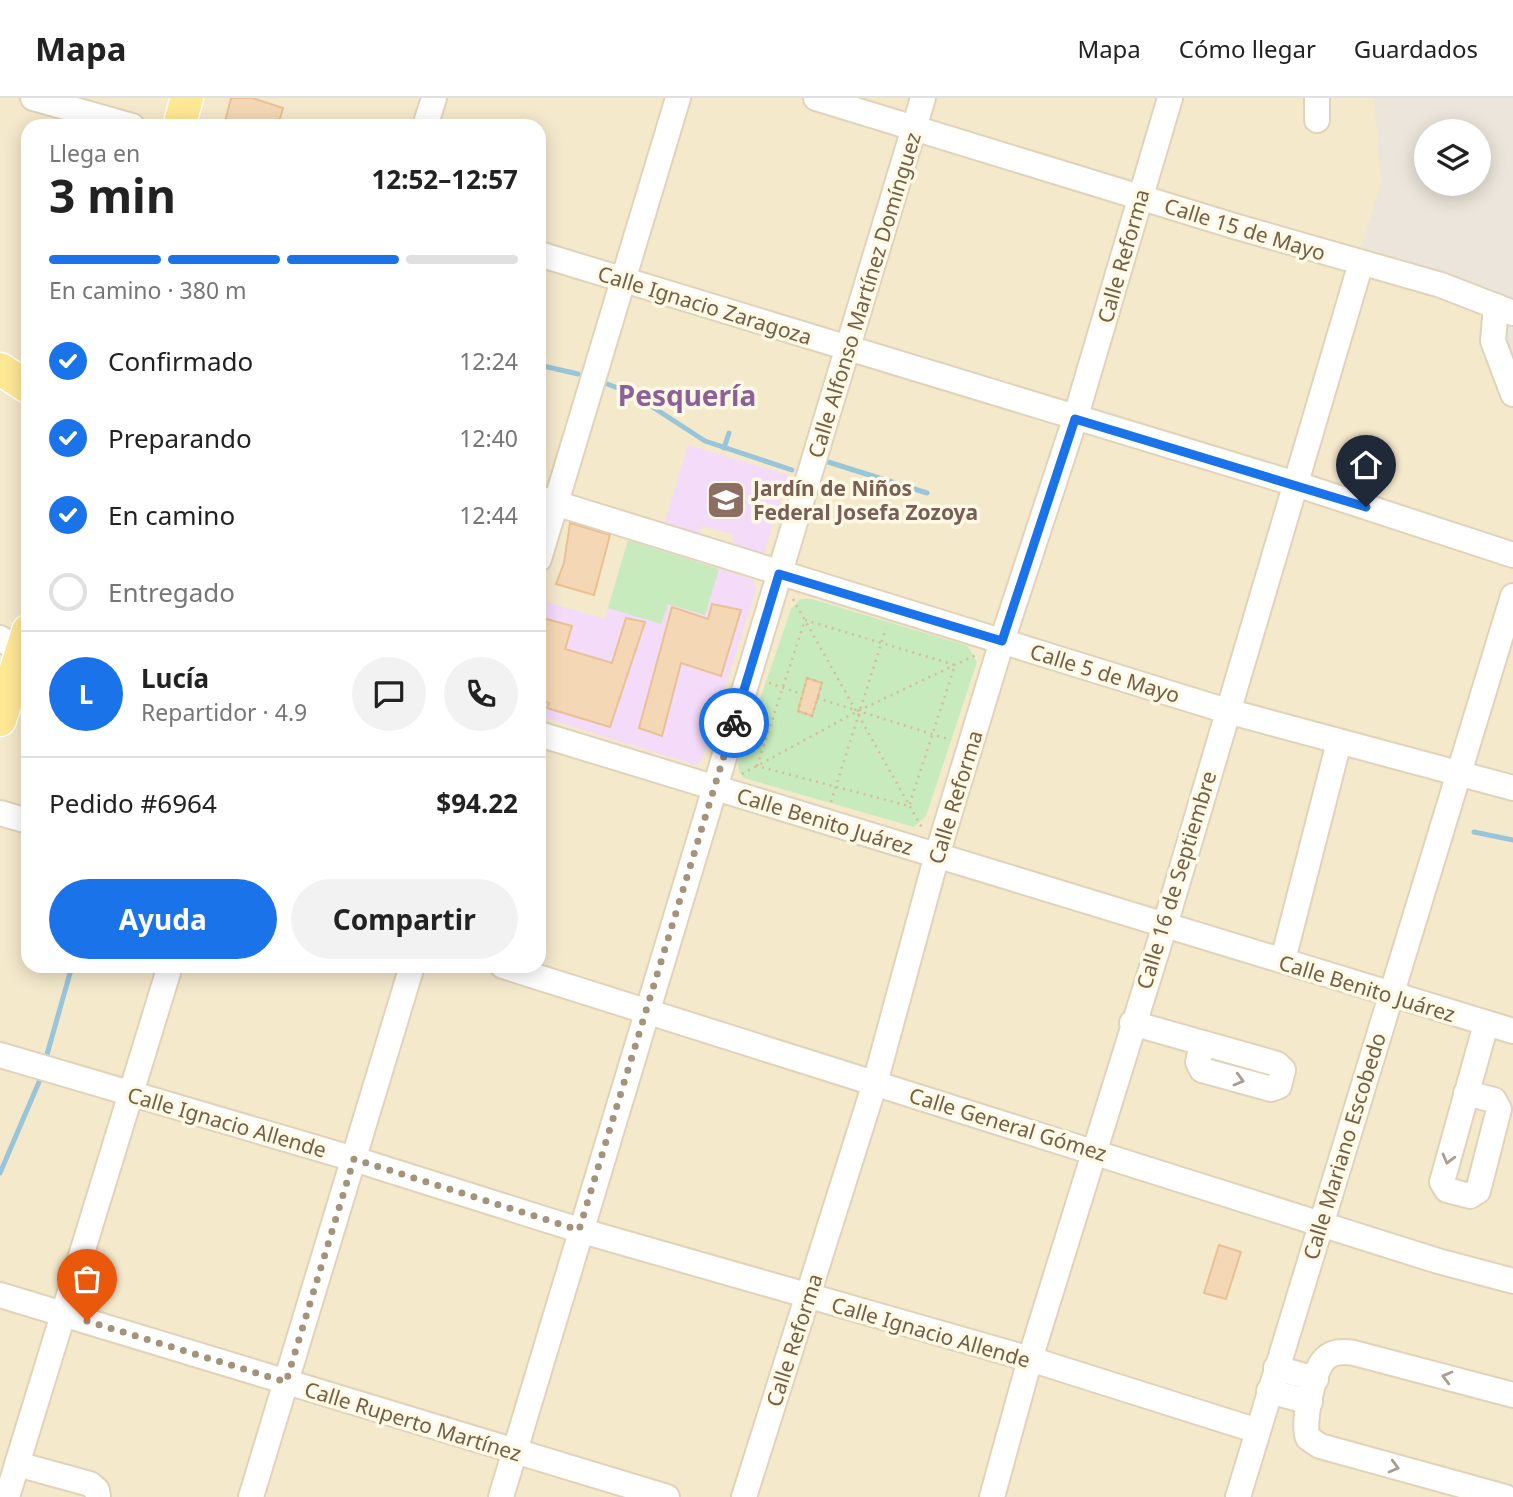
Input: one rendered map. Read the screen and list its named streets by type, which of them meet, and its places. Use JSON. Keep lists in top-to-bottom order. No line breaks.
{"streets":{"street":["Calle 15 de Mayo","Calle Reforma","Calle Alfonso Martínez Domínguez","Calle Ignacio Zaragoza","Calle 5 de Mayo","Calle Benito Juárez","Calle 16 de Septiembre","Calle Ignacio Allende","Calle General Gómez","Calle Mariano Escobedo","Calle Ruperto Martínez"]},"crossings":[["Calle 15 de Mayo","Calle Reforma"],["Calle 15 de Mayo","Calle Alfonso Martínez Domínguez"],["Calle 15 de Mayo","Calle 16 de Septiembre"],["Calle Reforma","Calle Ignacio Zaragoza"],["Calle Reforma","Calle 5 de Mayo"],["Calle Reforma","Calle Benito Juárez"],["Calle Reforma","Calle Ignacio Allende"],["Calle Reforma","Calle General Gómez"],["Calle Alfonso Martínez Domínguez","Calle Ignacio Zaragoza"],["Calle Alfonso Martínez Domínguez","Calle 5 de Mayo"],["Calle Alfonso Martínez Domínguez","Calle Benito Juárez"],["Calle Alfonso Martínez Domínguez","Calle Ignacio Allende"],["Calle Alfonso Martínez Domínguez","Calle General Gómez"],["Calle Alfonso Martínez Domínguez","Calle Ruperto Martínez"],["Calle Ignacio Zaragoza","Calle 16 de Septiembre"],["Calle 5 de Mayo","Calle 16 de Septiembre"],["Calle 5 de Mayo","Calle Mariano Escobedo"],["Calle Benito Juárez","Calle 16 de Septiembre"],["Calle Benito Juárez","Calle Mariano Escobedo"],["Calle 16 de Septiembre","Calle Ignacio Allende"],["Calle 16 de Septiembre","Calle General Gómez"],["Calle Ignacio Allende","Calle Mariano Escobedo"],["Calle General Gómez","Calle Mariano Escobedo"]],"districts":["Pesquería"],"places":{"school or university":["Jardín de Niños Federal Josefa Zozoya"]},"page":{"header":"Mapa","nav":["Mapa","Cómo llegar","Guardados"],"heading":["3 min","Llega en","12:52–12:57"],"panel":["Lucía","Repartidor · 4.9","Pedido #6964","$94.22"],"bar":"En camino · 380 m","list":[["Confirmado","12:24"],["Preparando","12:40"],["En camino","12:44"],"Entregado"],"round":"L","buttons":["Ayuda","Compartir"]}}
